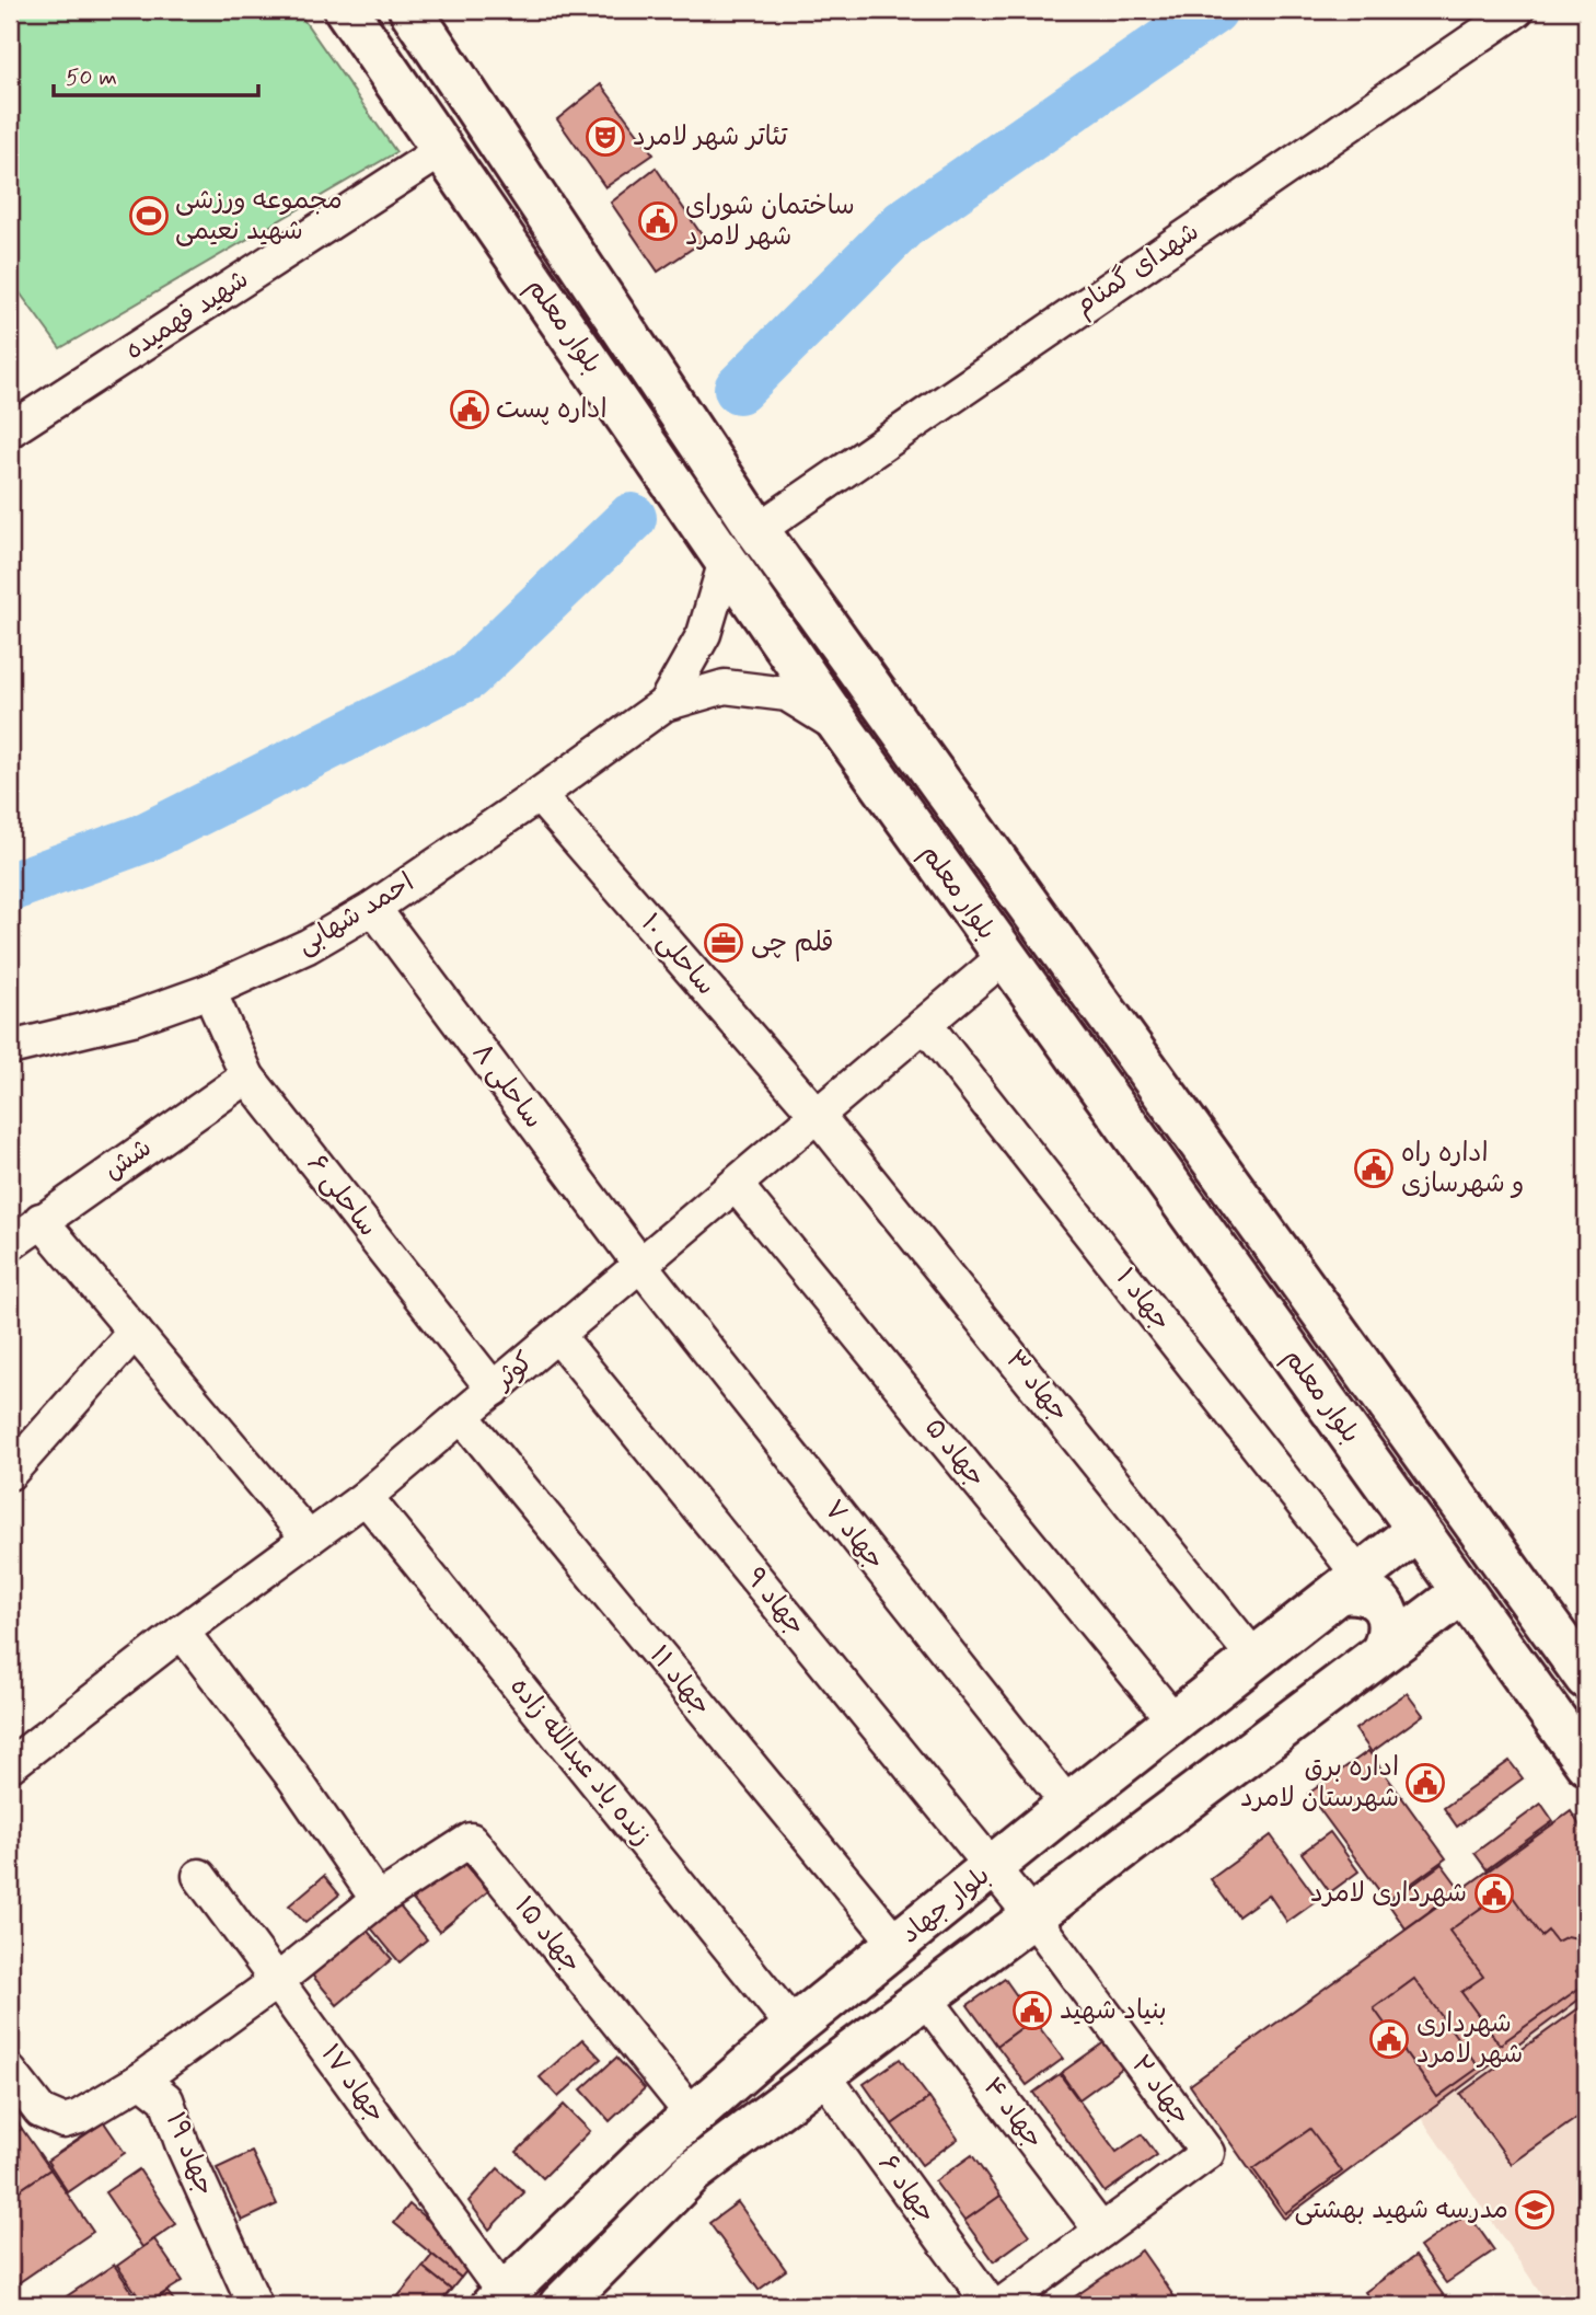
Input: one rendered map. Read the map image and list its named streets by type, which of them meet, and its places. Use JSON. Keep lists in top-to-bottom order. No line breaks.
{"streets":{"street":["شهدای گمنام","شهید فهمیده","بلوار معلم","احمد شهابی","ساحلی ۱۰","ساحلی ۸","شش","ساحلی ۶","جهاد ۱","کوثر","جهاد ۳","جهاد ۵","جهاد ۷","جهاد ۹","جهاد ۱۱","زنده یاد عبدالله زاده","بلوار جهاد","جهاد ۱۵","جهاد ۱۷","جهاد ۲","جهاد ۴","جهاد ۱۹","جهاد ۶"]},"crossings":[["شهدای گمنام","بلوار معلم"],["شهید فهمیده","بلوار معلم"],["بلوار معلم","احمد شهابی"],["بلوار معلم","کوثر"],["بلوار معلم","بلوار جهاد"],["احمد شهابی","ساحلی ۱۰"],["احمد شهابی","ساحلی ۸"],["احمد شهابی","ساحلی ۶"],["ساحلی ۱۰","کوثر"],["ساحلی ۱۰","جهاد ۳"],["ساحلی ۸","کوثر"],["ساحلی ۸","جهاد ۷"],["شش","ساحلی ۶"],["ساحلی ۶","کوثر"],["جهاد ۱","کوثر"],["جهاد ۱","بلوار جهاد"],["کوثر","جهاد ۳"],["کوثر","جهاد ۵"],["کوثر","جهاد ۷"],["کوثر","جهاد ۹"],["کوثر","جهاد ۱۱"],["کوثر","زنده یاد عبدالله زاده"],["جهاد ۳","بلوار جهاد"],["جهاد ۵","بلوار جهاد"],["جهاد ۷","بلوار جهاد"],["جهاد ۹","بلوار جهاد"],["جهاد ۹","جهاد ۲"],["جهاد ۱۱","بلوار جهاد"],["زنده یاد عبدالله زاده","بلوار جهاد"],["بلوار جهاد","جهاد ۱۵"],["بلوار جهاد","جهاد ۱۷"],["جهاد ۲","جهاد ۴"]],"places":{"theatre":["تئاتر شهر لامرد"],"sports":["مجموعه ورزشی شهید نعیمی"],"public building":["ساختمان شورای شهر لامرد","اداره پست","اداره راه و شهرسازی","اداره برق شهرستان لامرد","شهرداری لامرد","بنیاد شهید","شهرداری شهر لامرد"],"office":["قلم چی"],"school or university":["مدرسه شهید بهشتی"]},"scale_bar":"50 m"}
